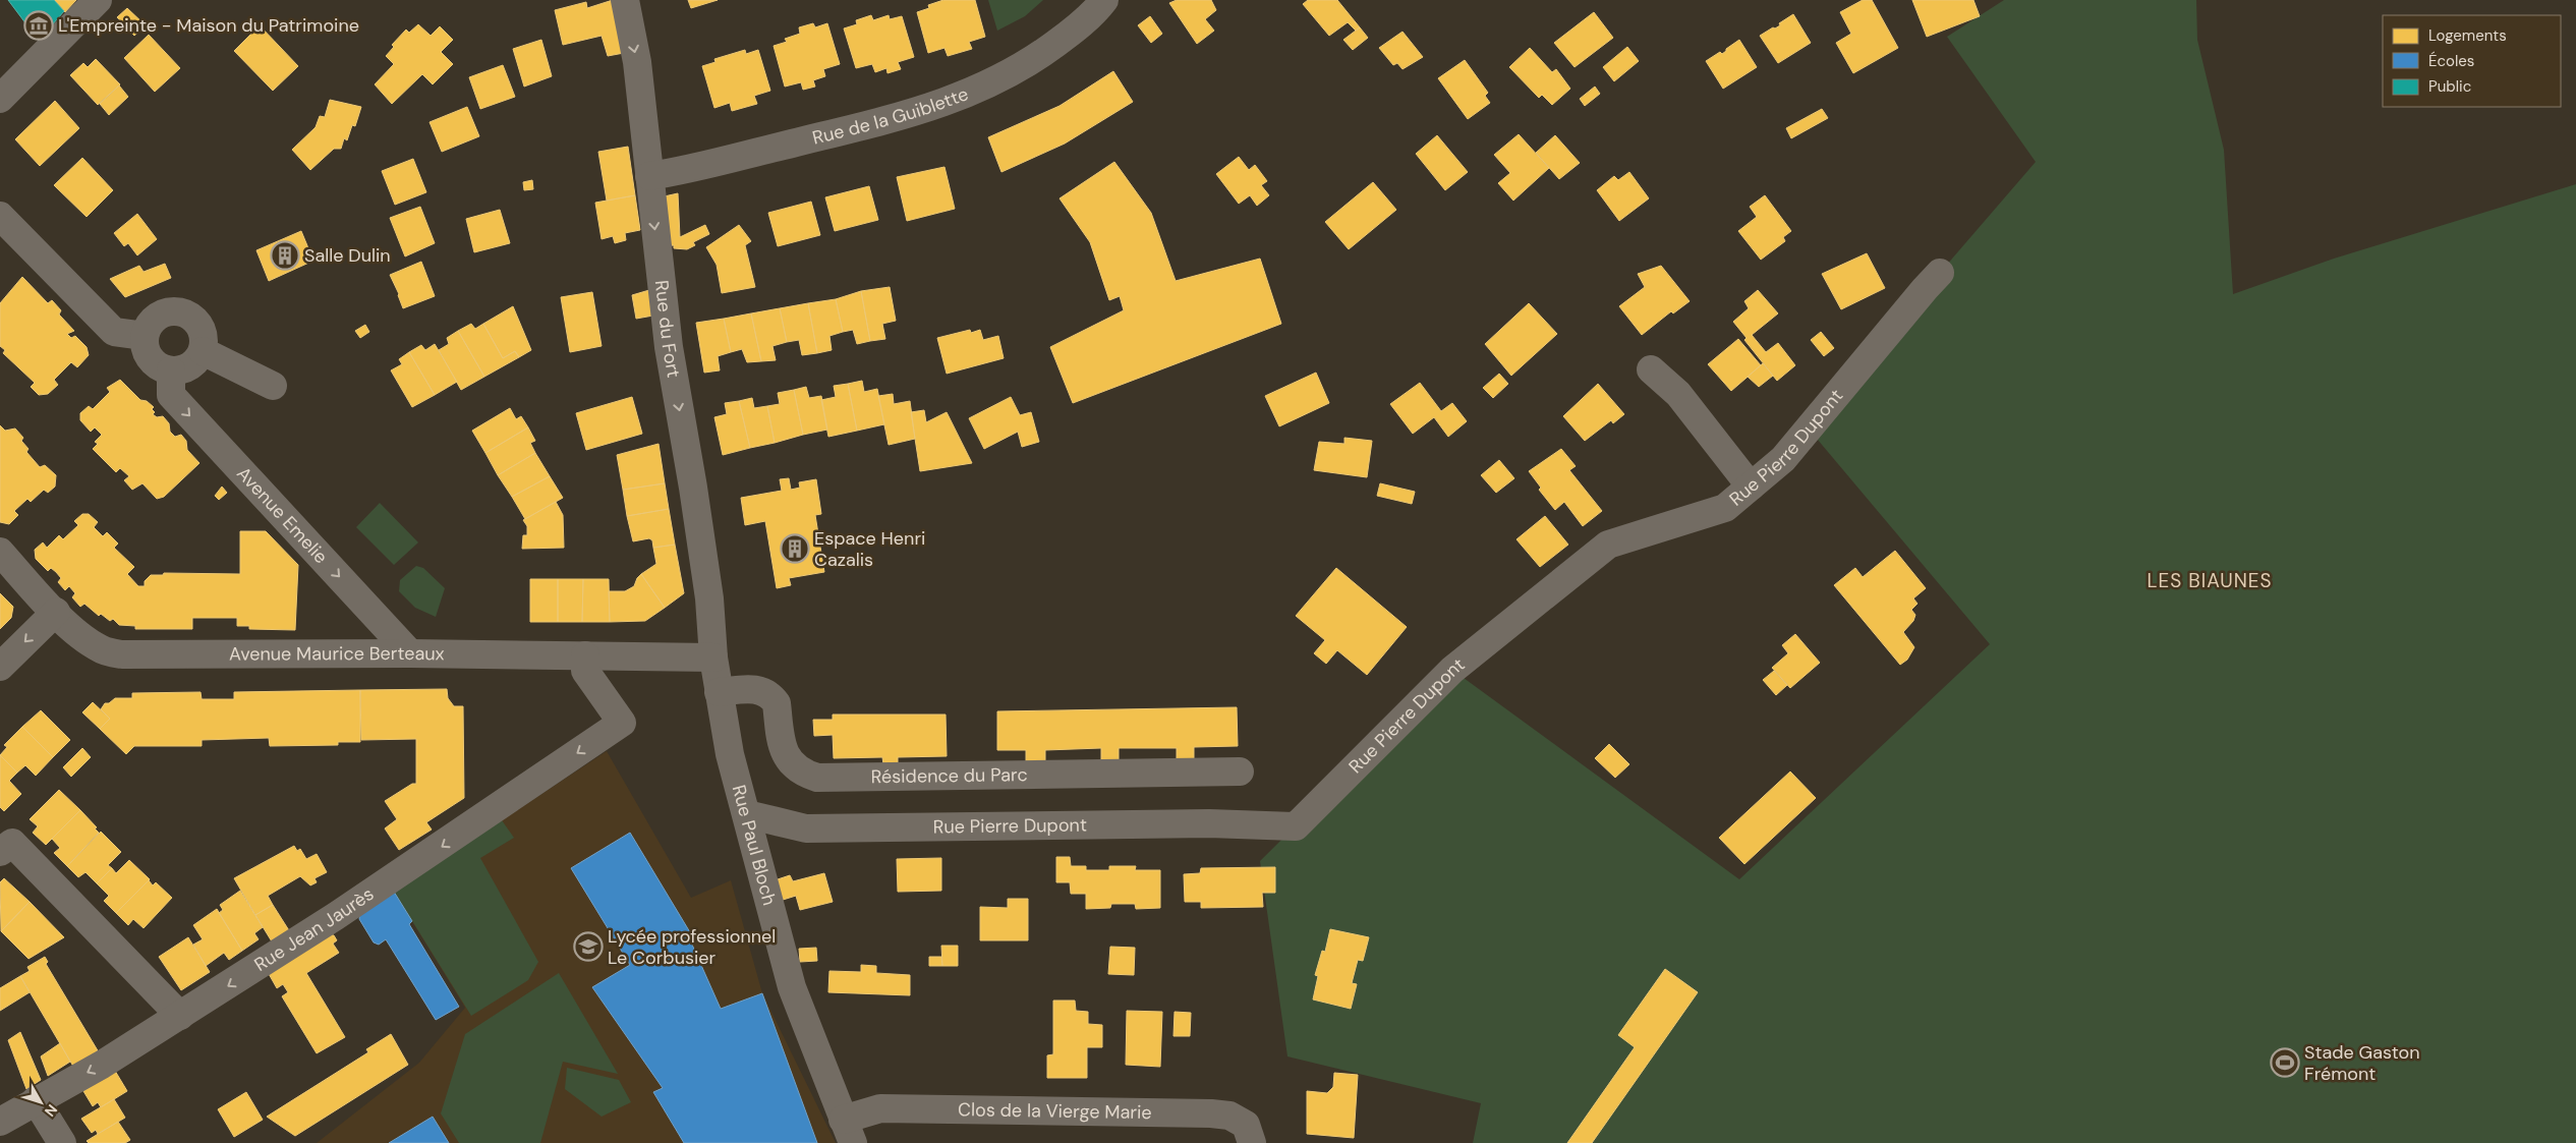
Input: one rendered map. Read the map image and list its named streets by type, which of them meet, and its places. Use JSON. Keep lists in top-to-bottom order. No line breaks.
{"streets":{"street":["Rue de la Guiblette","Rue du Fort","Rue Pierre Dupont","Avenue Emelie","Avenue Maurice Berteaux","Résidence du Parc","Rue Paul Bloch","Rue Jean Jaurès","Clos de la Vierge Marie"]},"crossings":[["Rue de la Guiblette","Rue du Fort"],["Rue du Fort","Avenue Maurice Berteaux"],["Rue du Fort","Rue Paul Bloch"],["Rue Pierre Dupont","Rue Paul Bloch"],["Avenue Emelie","Avenue Maurice Berteaux"],["Avenue Maurice Berteaux","Rue Paul Bloch"],["Avenue Maurice Berteaux","Rue Jean Jaurès"],["Résidence du Parc","Rue Paul Bloch"],["Rue Paul Bloch","Clos de la Vierge Marie"]],"one_way":["Rue du Fort","Avenue Emelie","Rue Jean Jaurès"],"districts":["LES BIAUNES"],"places":{"museum":["L'Empreinte - Maison du Patrimoine"],"building":["Salle Dulin","Espace Henri Cazalis"],"school or university":["Lycée professionnel Le Corbusier"],"sports":["Stade Gaston Frémont"]},"legend":["Logements","Écoles","Public"],"north":"bottom right"}
